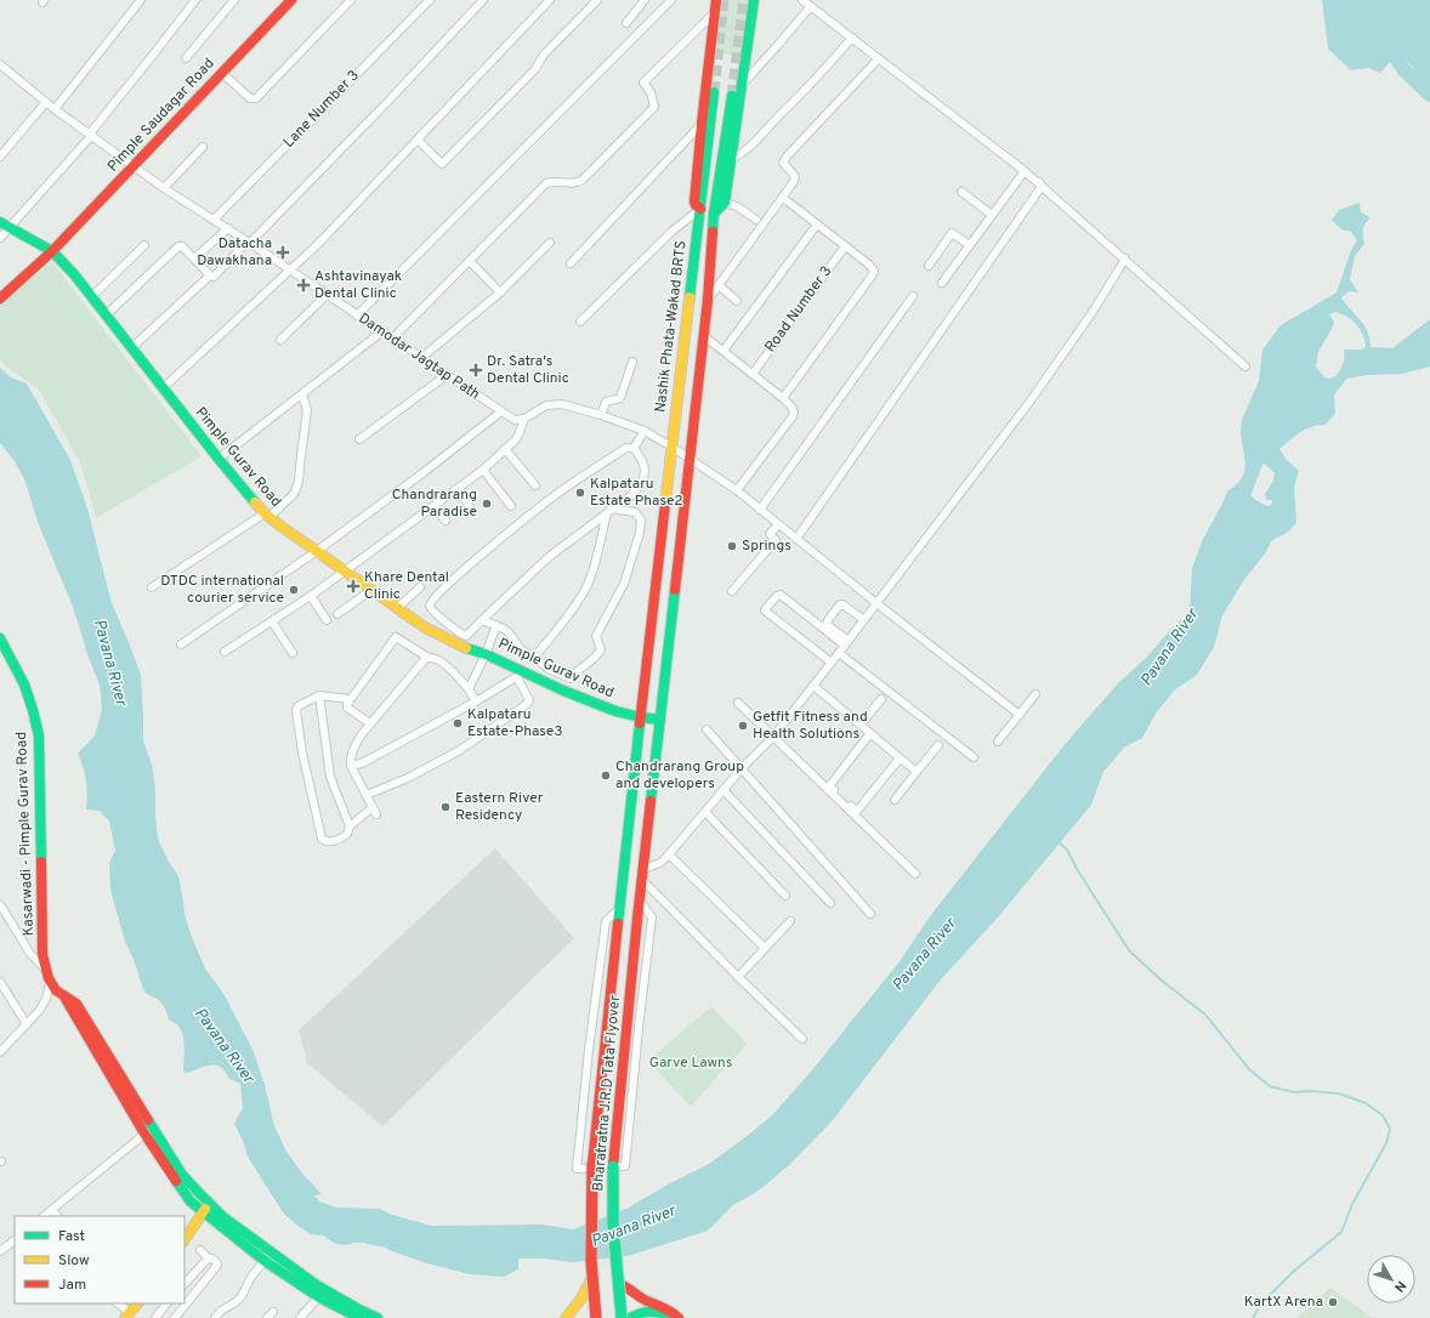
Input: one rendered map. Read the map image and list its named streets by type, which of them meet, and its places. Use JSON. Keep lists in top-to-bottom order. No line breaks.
{"streets":{"main road":["Pimple Saudagar Road","Nashik Phata-Wakad BRTS","Pimple Gurav Road","Kasarwadi - Pimple Gurav Road","Bharatratna J.R.D Tata Flyover"],"street":["Lane Number 3","Road Number 3","Damodar Jagtap Path"]},"crossings":[["Lane Number 3","Damodar Jagtap Path"],["Pimple Saudagar Road","Damodar Jagtap Path"],["Pimple Saudagar Road","Pimple Gurav Road"],["Nashik Phata-Wakad BRTS","Pimple Gurav Road"],["Nashik Phata-Wakad BRTS","Bharatratna J.R.D Tata Flyover"],["Pimple Gurav Road","Bharatratna J.R.D Tata Flyover"]],"water":["Pavana River"],"parks":["Garve Lawns"],"places":{"health":["Datacha Dawakhana","Ashtavinayak Dental Clinic","Dr. Satra's Dental Clinic","Khare Dental Clinic"],"other":["Kalpataru Estate Phase2","Chandrarang Paradise","Springs","DTDC international courier service","Kalpataru Estate-Phase3","Getfit Fitness and Health Solutions","Chandrarang Group and developers","Eastern River Residency","KartX Arena"]},"legend":["Fast","Slow","Jam"],"north":"bottom right"}
